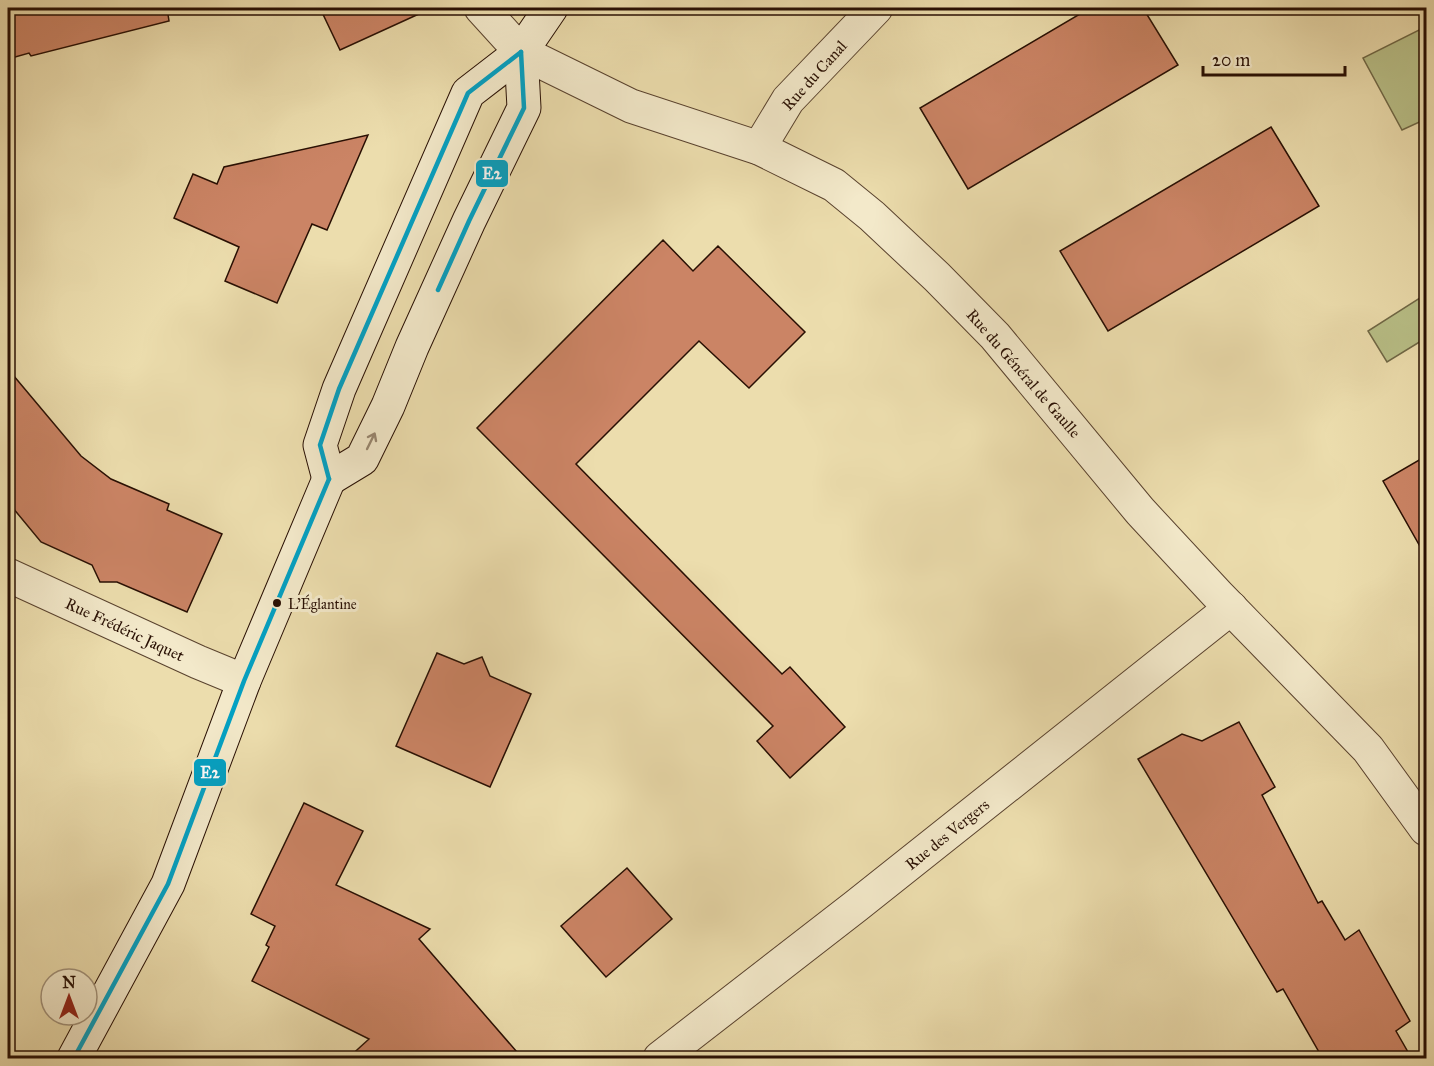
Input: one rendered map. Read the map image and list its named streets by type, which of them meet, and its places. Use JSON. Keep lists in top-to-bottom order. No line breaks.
{"streets":{"street":["Rue du Canal","Rue du Général de Gaulle","Rue Frédéric Jaquet","Rue des Vergers"]},"crossings":[["Rue du Canal","Rue du Général de Gaulle"],["Rue du Général de Gaulle","Rue des Vergers"]],"places":["L’Églantine"],"lines":["transit line E2"],"scale_bar":"20 m","north":"top"}
